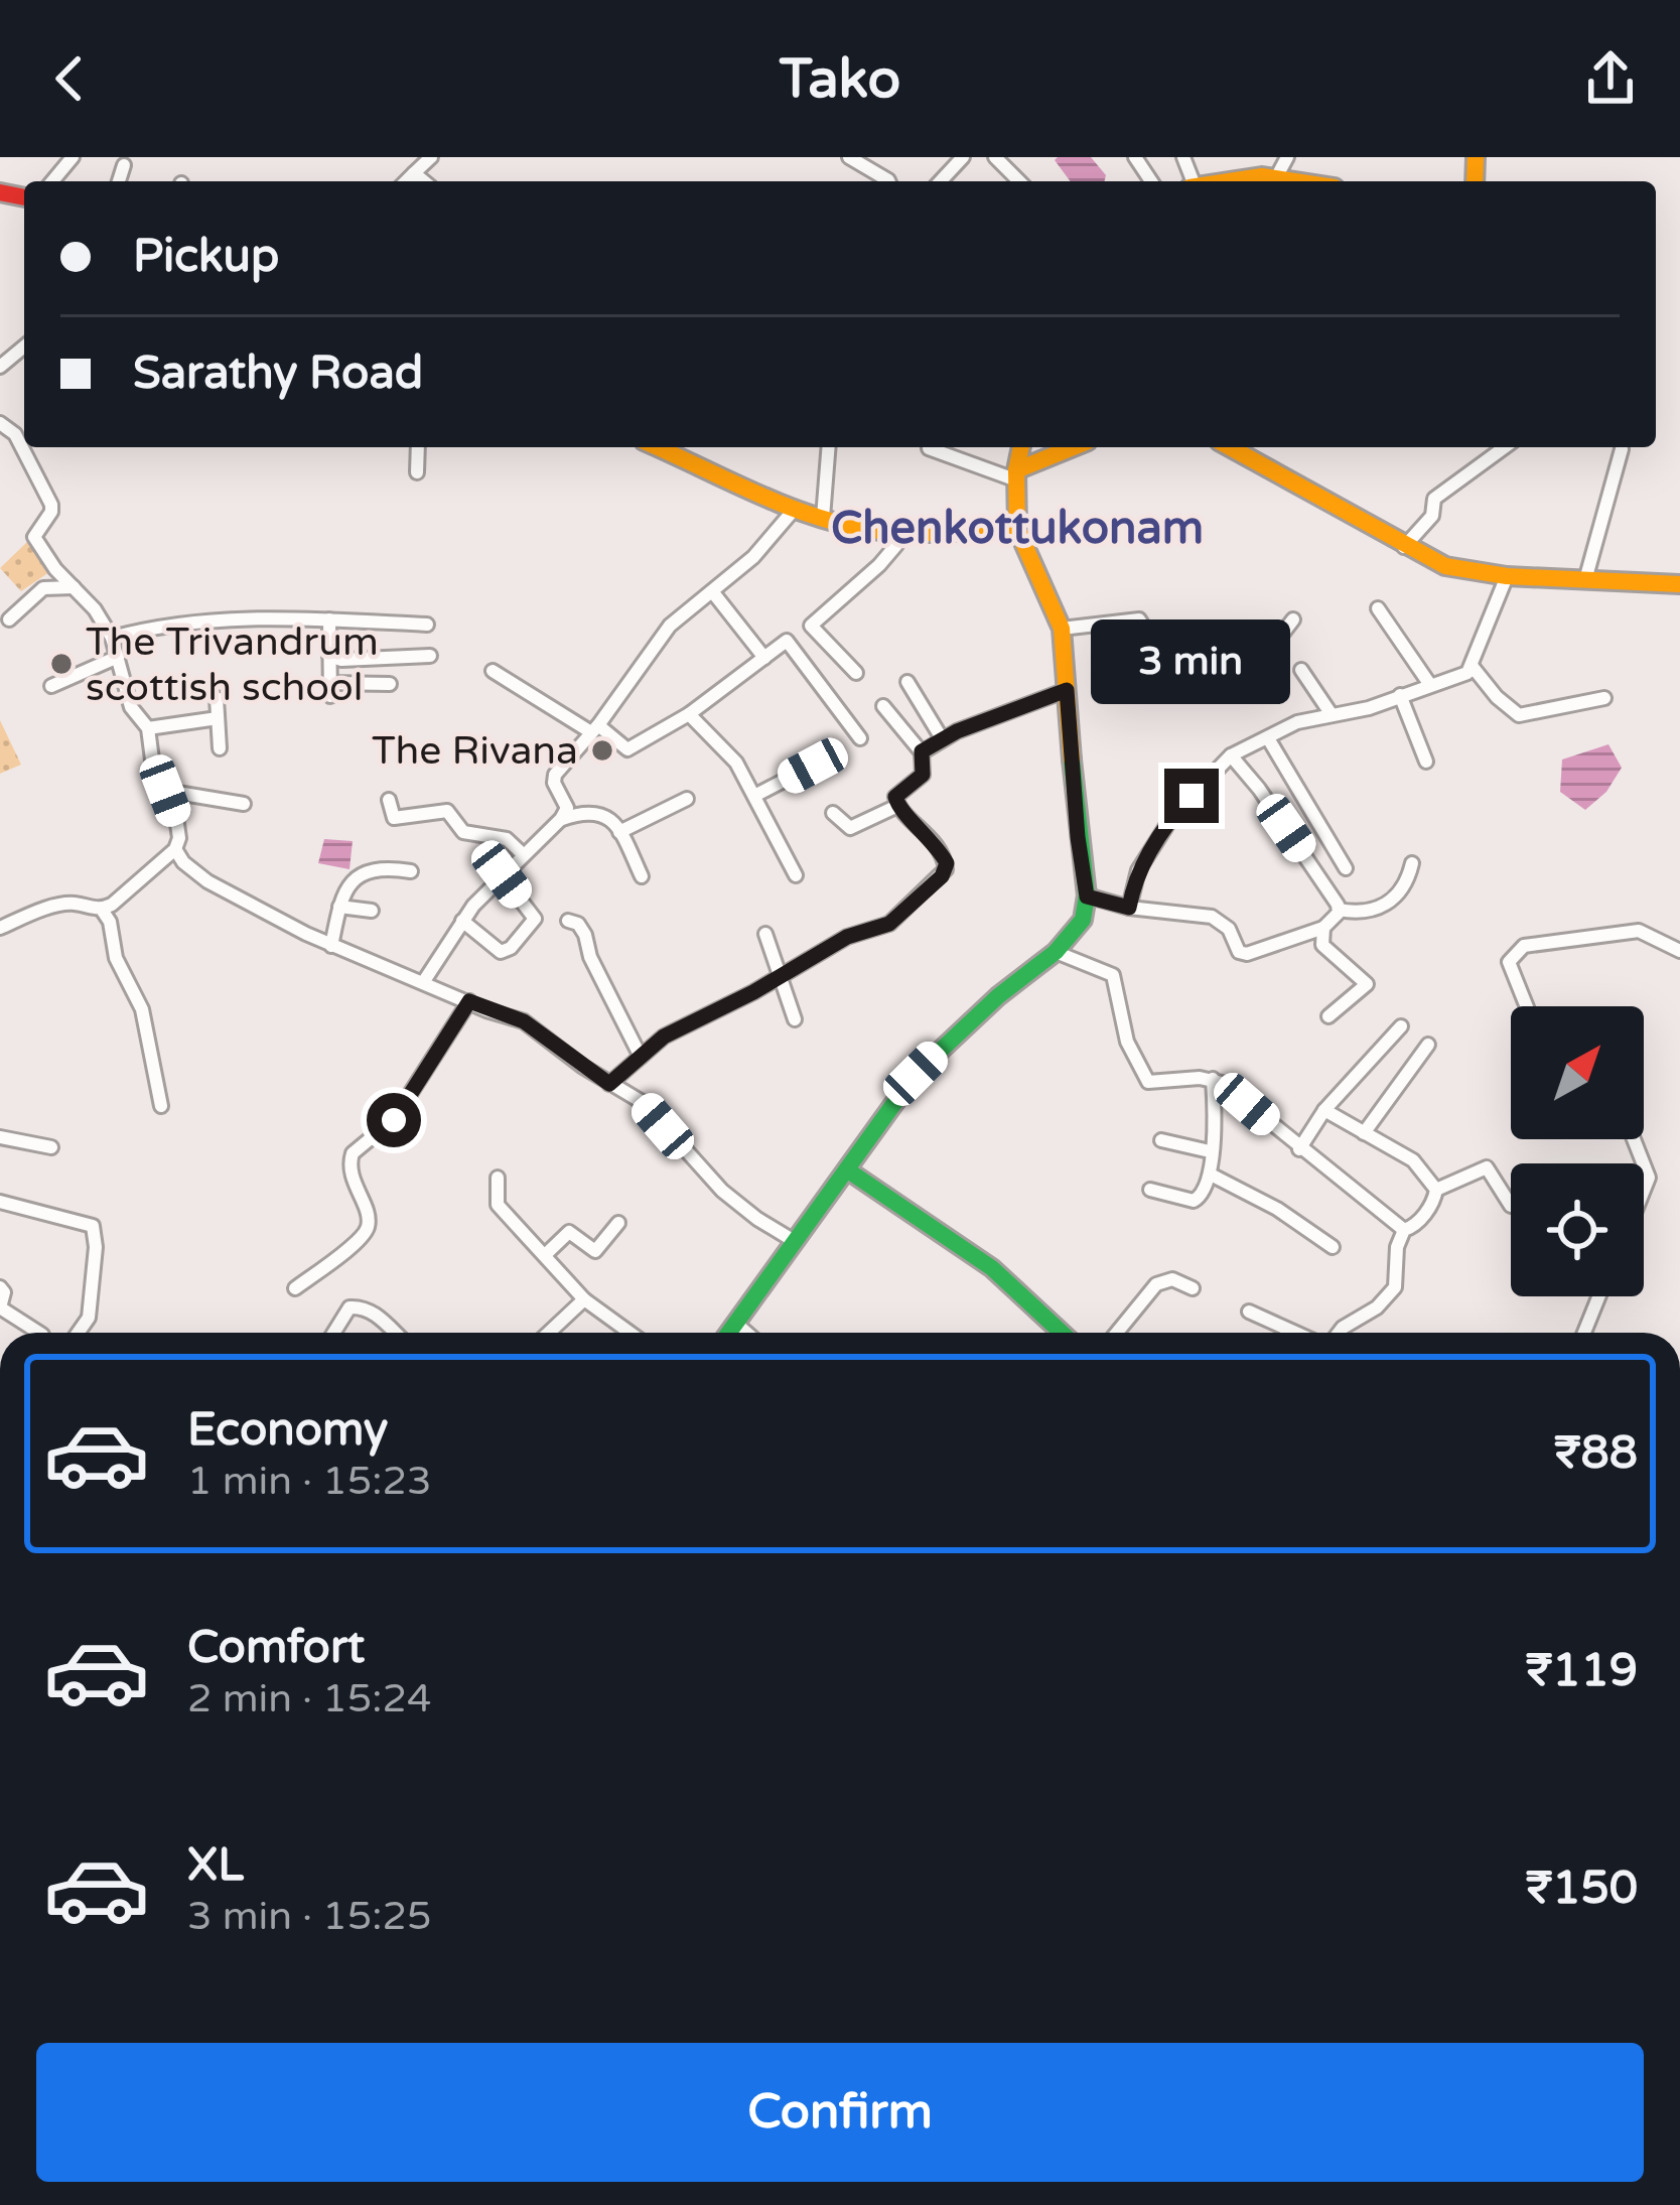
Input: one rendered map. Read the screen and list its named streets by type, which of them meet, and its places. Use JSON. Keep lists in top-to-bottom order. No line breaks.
{"districts":["Chenkottukonam"],"places":["The Trivandrum scottish school","The Rivana"],"north":"top right","page":{"header":"Tako","banner":["Pickup","Sarathy Road"],"bubble":"3 min","list":[{"name":"Economy","note":"1 min · 15:23","value":"₹88"},{"name":"Comfort","note":"2 min · 15:24","value":"₹119"},{"name":"XL","note":"3 min · 15:25","value":"₹150"}],"buttons":"Confirm"}}
